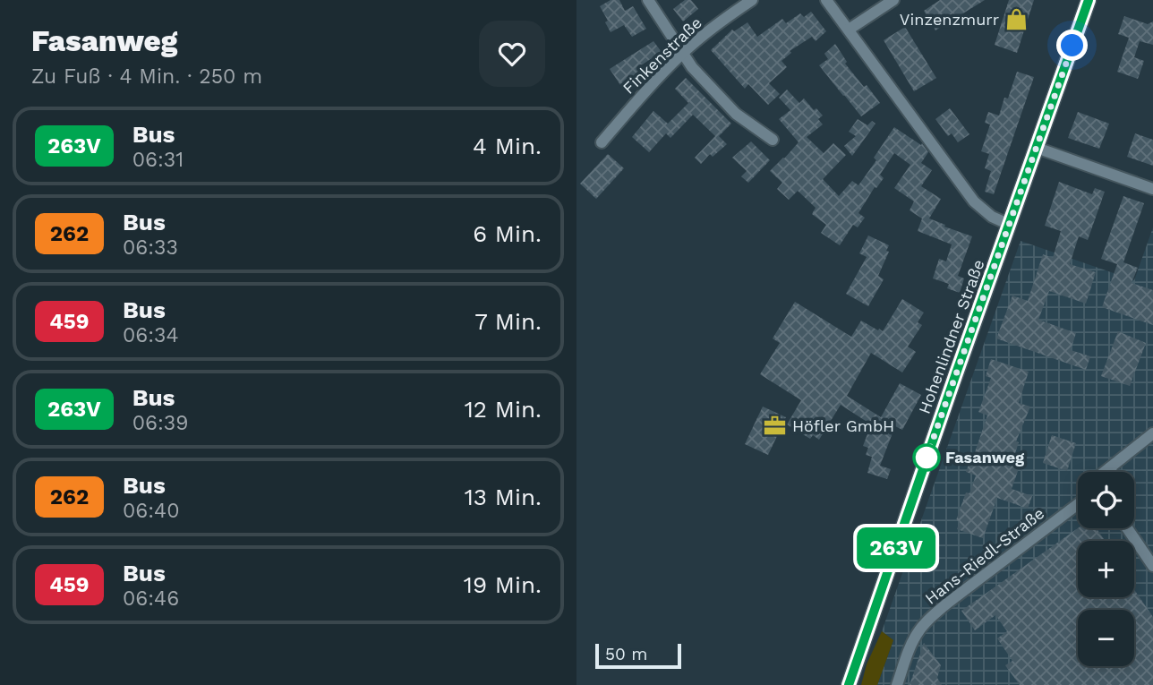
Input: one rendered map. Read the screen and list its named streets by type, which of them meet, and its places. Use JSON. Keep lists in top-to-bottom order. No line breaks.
{"streets":{"street":["Finkenstraße","Hohenlindner Straße","Hans-Riedl-Straße"]},"places":{"shop":["Vinzenzmurr"],"office":["Höfler GmbH"],"other":["Fasanweg"]},"lines":["bus line 263V"],"scale_bar":"50 m","page":{"heading":["Fasanweg","Zu Fuß · 4 Min. · 250 m"],"on_map":"263V","list":[{"mark":"263V","name":"Bus","note":"06:31","value":"4 Min."},{"mark":"262","name":"Bus","note":"06:33","value":"6 Min."},{"mark":"459","name":"Bus","note":"06:34","value":"7 Min."},{"mark":"263V","name":"Bus","note":"06:39","value":"12 Min."},{"mark":"262","name":"Bus","note":"06:40","value":"13 Min."},{"mark":"459","name":"Bus","note":"06:46","value":"19 Min."}],"map_buttons":["+","−"],"scale":"50 m"}}
